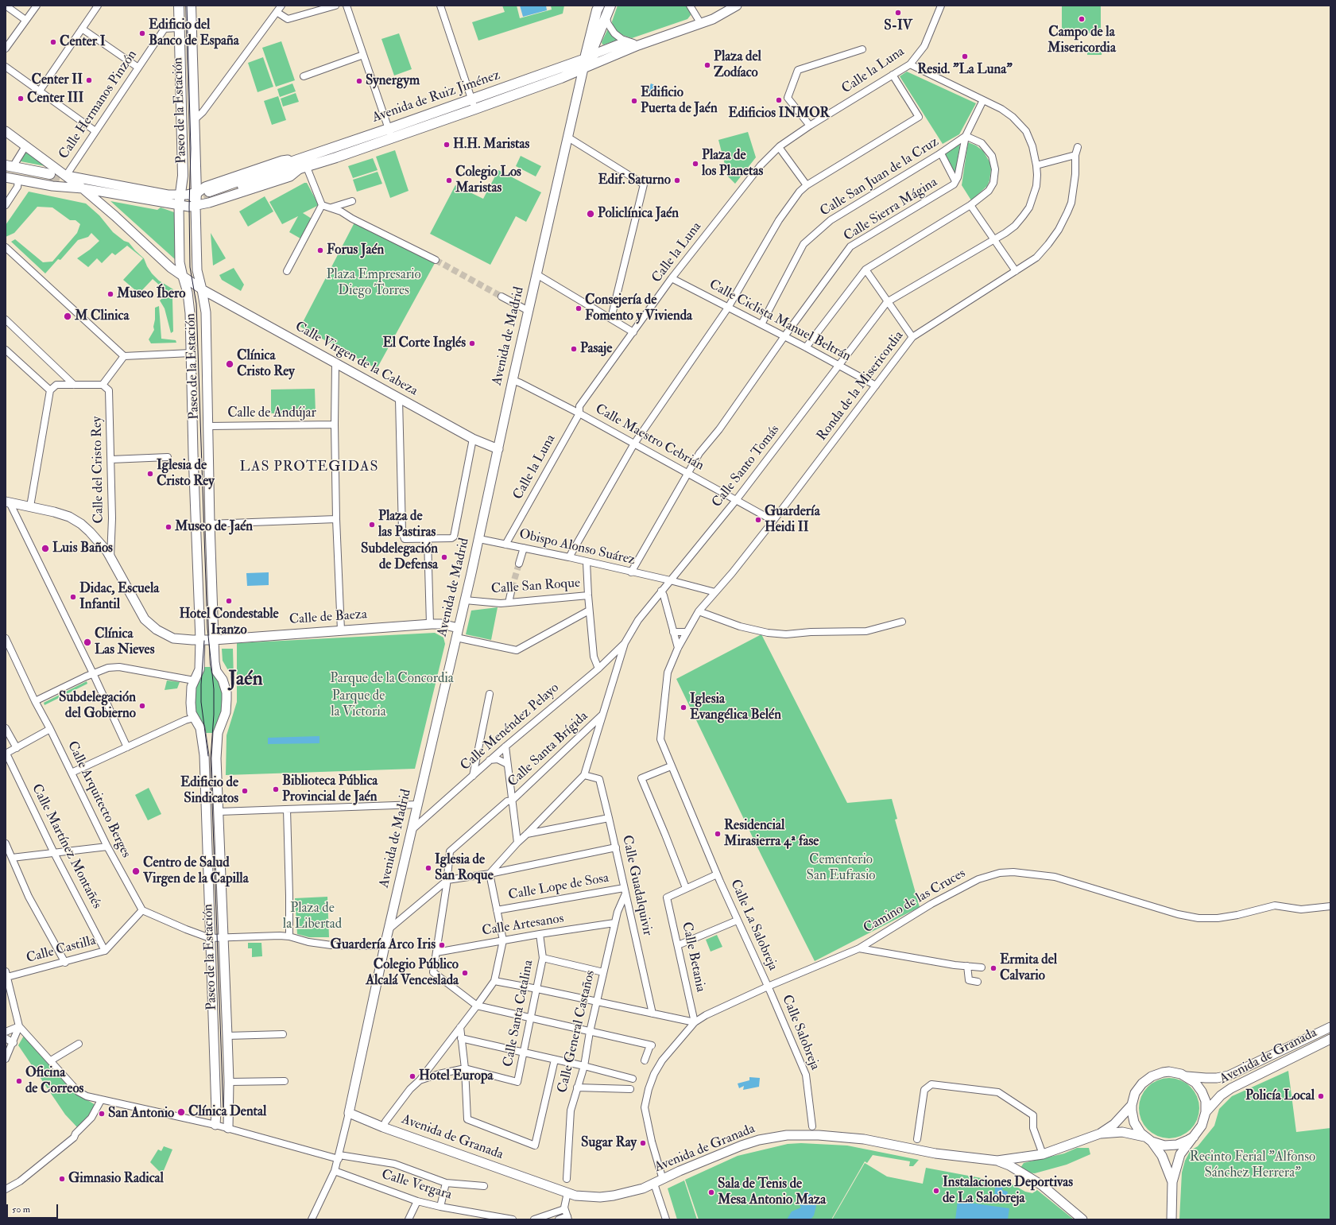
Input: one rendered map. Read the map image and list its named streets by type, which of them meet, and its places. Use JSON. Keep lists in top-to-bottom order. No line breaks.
{"streets":{"main road":["Avenida de Ruiz Jiménez","Paseo de la Estación"],"street":["Calle la Luna","Calle Hermanos Pinzón","Calle San Juan de la Cruz","Calle Sierra Mágina","Calle Ciclista Manuel Beltrán","Avenida de Madrid","Calle Virgen de la Cabeza","Ronda de la Misericordia","Calle de Andújar","Calle Maestro Cebrián","Calle Santo Tomás","Calle del Cristo Rey","Obispo Alonso Suárez","Calle San Roque","Calle de Baeza","Calle Menéndez Pelayo","Calle Santa Brígida","Calle Arquitecto Berges","Calle Martínez Montañés","Calle Guadalquivir","Calle Lope de Sosa","Camino de las Cruces","Calle Artesanos","Calle La Salobreja","Calle Castilla","Calle Betania","Calle Santa Catalina","Calle General Castaños","Calle Salobreja","Avenida de Granada","Calle Vergara"]},"crossings":[["Calle la Luna","Calle Ciclista Manuel Beltrán"],["Calle la Luna","Calle Maestro Cebrián"],["Calle la Luna","Obispo Alonso Suárez"],["Avenida de Ruiz Jiménez","Calle Hermanos Pinzón"],["Avenida de Ruiz Jiménez","Paseo de la Estación"],["Avenida de Ruiz Jiménez","Avenida de Madrid"],["Avenida de Ruiz Jiménez","Calle Virgen de la Cabeza"],["Calle Hermanos Pinzón","Paseo de la Estación"],["Calle Hermanos Pinzón","Calle Virgen de la Cabeza"],["Paseo de la Estación","Calle Virgen de la Cabeza"],["Paseo de la Estación","Calle de Andújar"],["Paseo de la Estación","Calle de Baeza"],["Calle San Juan de la Cruz","Calle Ciclista Manuel Beltrán"],["Calle Sierra Mágina","Calle Ciclista Manuel Beltrán"],["Calle Sierra Mágina","Calle Maestro Cebrián"],["Calle Sierra Mágina","Obispo Alonso Suárez"],["Calle Ciclista Manuel Beltrán","Ronda de la Misericordia"],["Calle Ciclista Manuel Beltrán","Calle Santo Tomás"],["Avenida de Madrid","Calle Virgen de la Cabeza"],["Avenida de Madrid","Calle Maestro Cebrián"],["Avenida de Madrid","Obispo Alonso Suárez"],["Avenida de Madrid","Calle San Roque"],["Avenida de Madrid","Calle de Baeza"],["Avenida de Madrid","Calle Menéndez Pelayo"],["Avenida de Madrid","Avenida de Granada"],["Ronda de la Misericordia","Calle Maestro Cebrián"],["Ronda de la Misericordia","Obispo Alonso Suárez"],["Ronda de la Misericordia","Calle La Salobreja"],["Calle Maestro Cebrián","Calle Santo Tomás"],["Calle Santo Tomás","Obispo Alonso Suárez"],["Calle Santo Tomás","Calle Menéndez Pelayo"],["Calle del Cristo Rey","Calle de Baeza"],["Calle Santa Brígida","Calle Artesanos"],["Calle Arquitecto Berges","Calle Castilla"],["Calle Martínez Montañés","Calle Castilla"],["Calle Guadalquivir","Calle Lope de Sosa"],["Calle Guadalquivir","Calle General Castaños"],["Calle Lope de Sosa","Calle General Castaños"],["Camino de las Cruces","Calle La Salobreja"],["Camino de las Cruces","Calle Betania"],["Camino de las Cruces","Calle Salobreja"],["Camino de las Cruces","Avenida de Granada"],["Calle Artesanos","Calle Santa Catalina"],["Calle Artesanos","Calle General Castaños"],["Calle La Salobreja","Calle Salobreja"]],"districts":["LAS PROTEGIDAS","Jaén"],"parks":["Plaza Empresario Diego Torres","Parque de la Concordia","Parque de la Victoria","Cementerio San Eufrasio","Plaza de la Libertad","Recinto Ferial \"Alfonso Sánchez Herrera\""],"places":["S-IV","Campo de la Misericordia","Edificio del Banco de España","Center I","Resid. \"La Luna\"","Plaza del Zodíaco","Center II","Synergym","Center III","Edificios INMOR","Edificio Puerta de Jaén","H.H. Maristas","Plaza de los Planetas","Colegio Los Maristas","Edif. Saturno","Policlínica Jaén","Forus Jaén","Museo Íbero","Consejería de Fomento y Vivienda","M Clinica","El Corte Inglés","Pasaje","Clínica Cristo Rey","Iglesia de Cristo Rey","Guardería Heidi II","Plaza de las Pastiras","Museo de Jaén","Luis Baños","Subdelegación de Defensa","Didac, Escuela Infantil","Hotel Condestable Iranzo","Clínica Las Nieves","Subdelegación del Gobierno","Iglesia Evangélica Belén","Biblioteca Pública Provincial de Jaén","Edificio de Sindicatos","Residencial Mirasierra 4ª fase","Iglesia de San Roque","Centro de Salud Virgen de la Capilla","Guardería Arco Iris","Ermita del Calvario","Colegio Público Alcalá Venceslada","Hotel Europa","Oficina de Correos","Policía Local","Clínica Dental","San Antonio","Sugar Ray","Gimnasio Radical","Instalaciones Deportivas de La Salobreja","Sala de Tenis de Mesa Antonio Maza"],"scale_bar":"50 m"}
